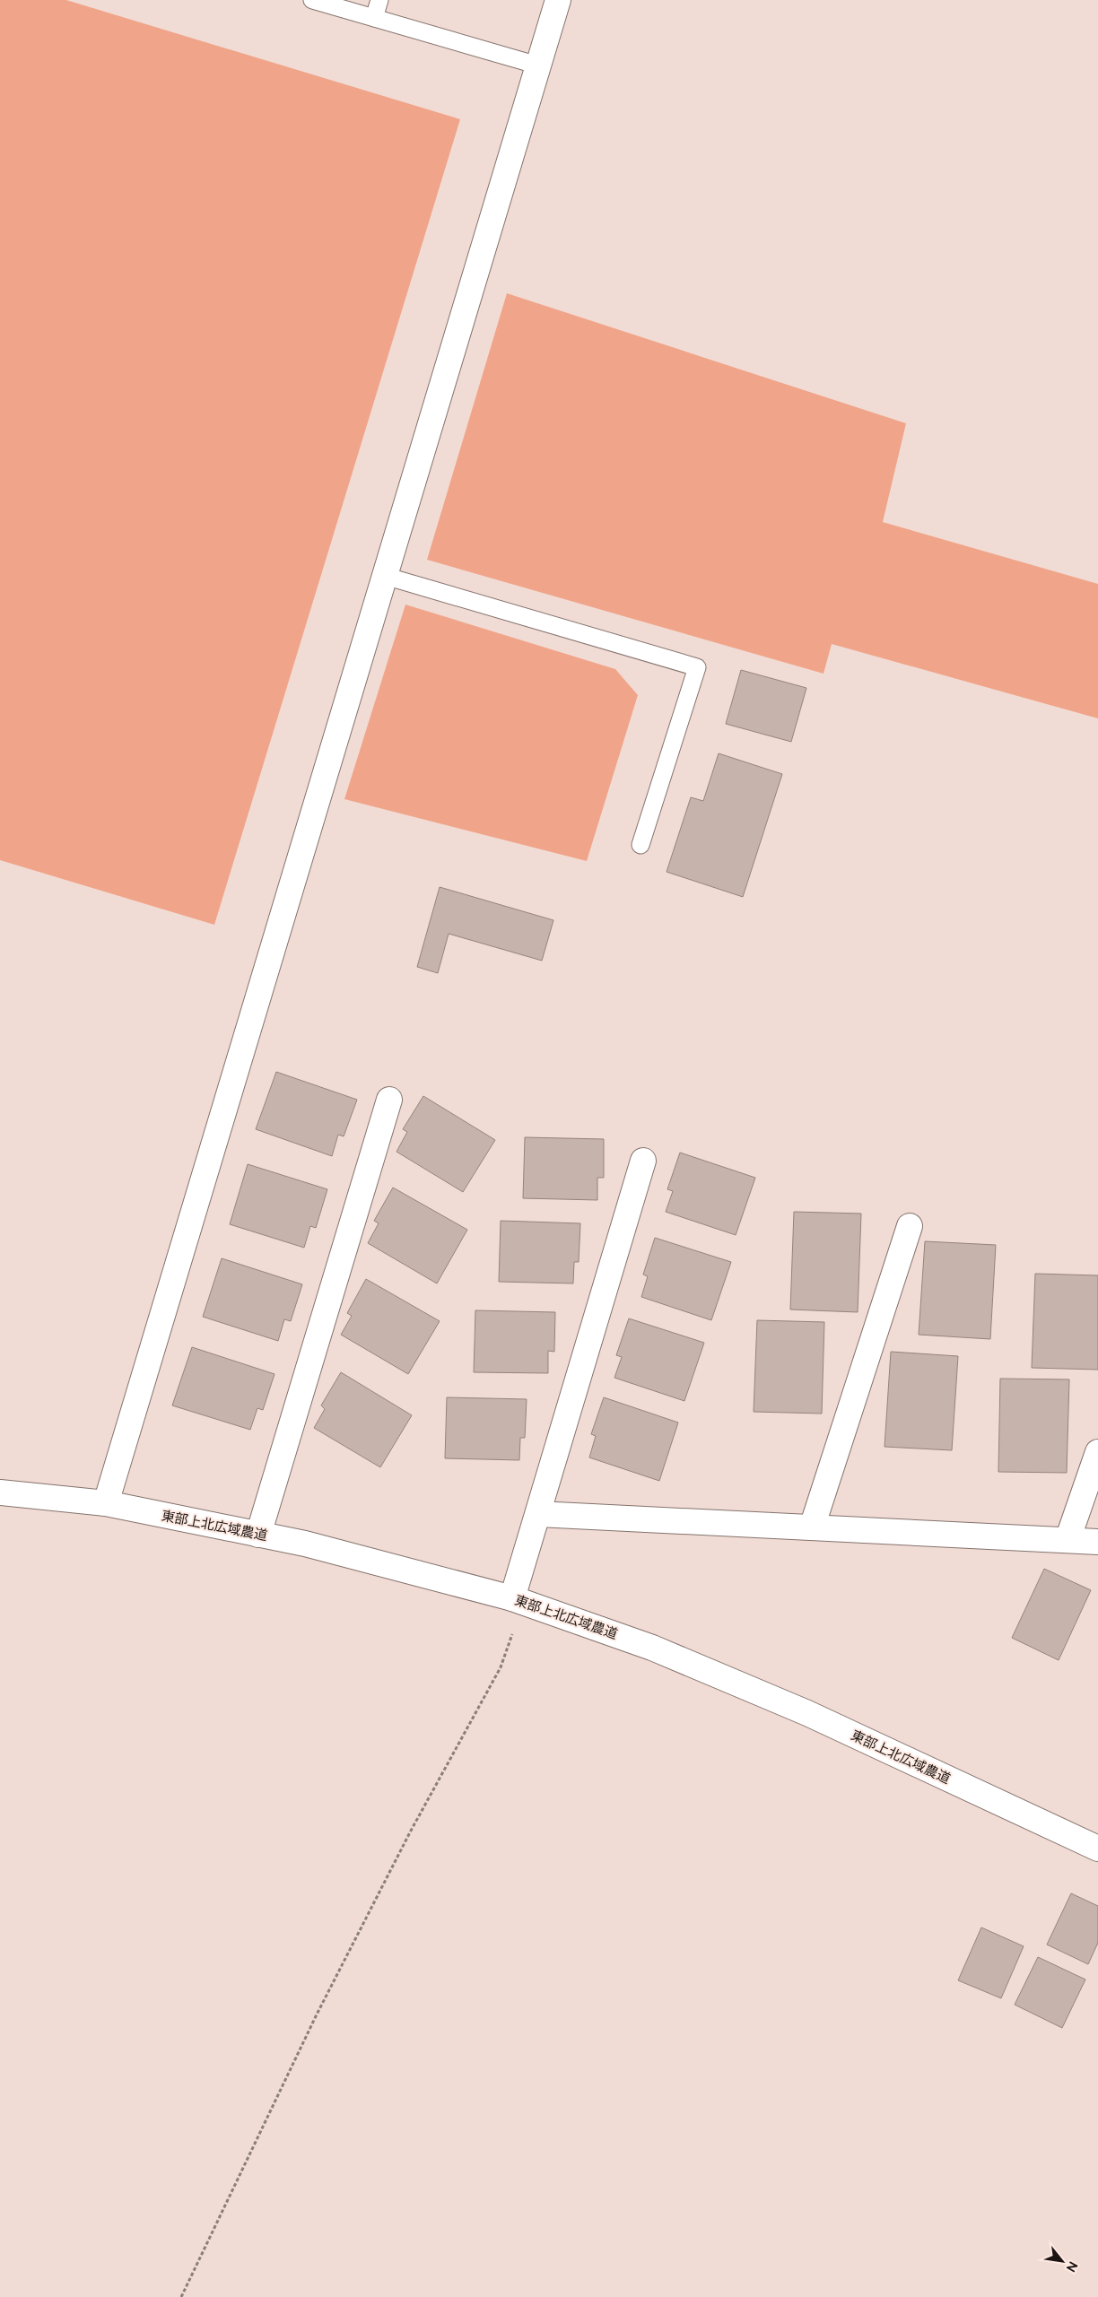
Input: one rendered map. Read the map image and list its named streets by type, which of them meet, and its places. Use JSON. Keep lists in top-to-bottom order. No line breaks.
{"streets":{"street":["東部上北広域農道"]},"north":"bottom right"}
